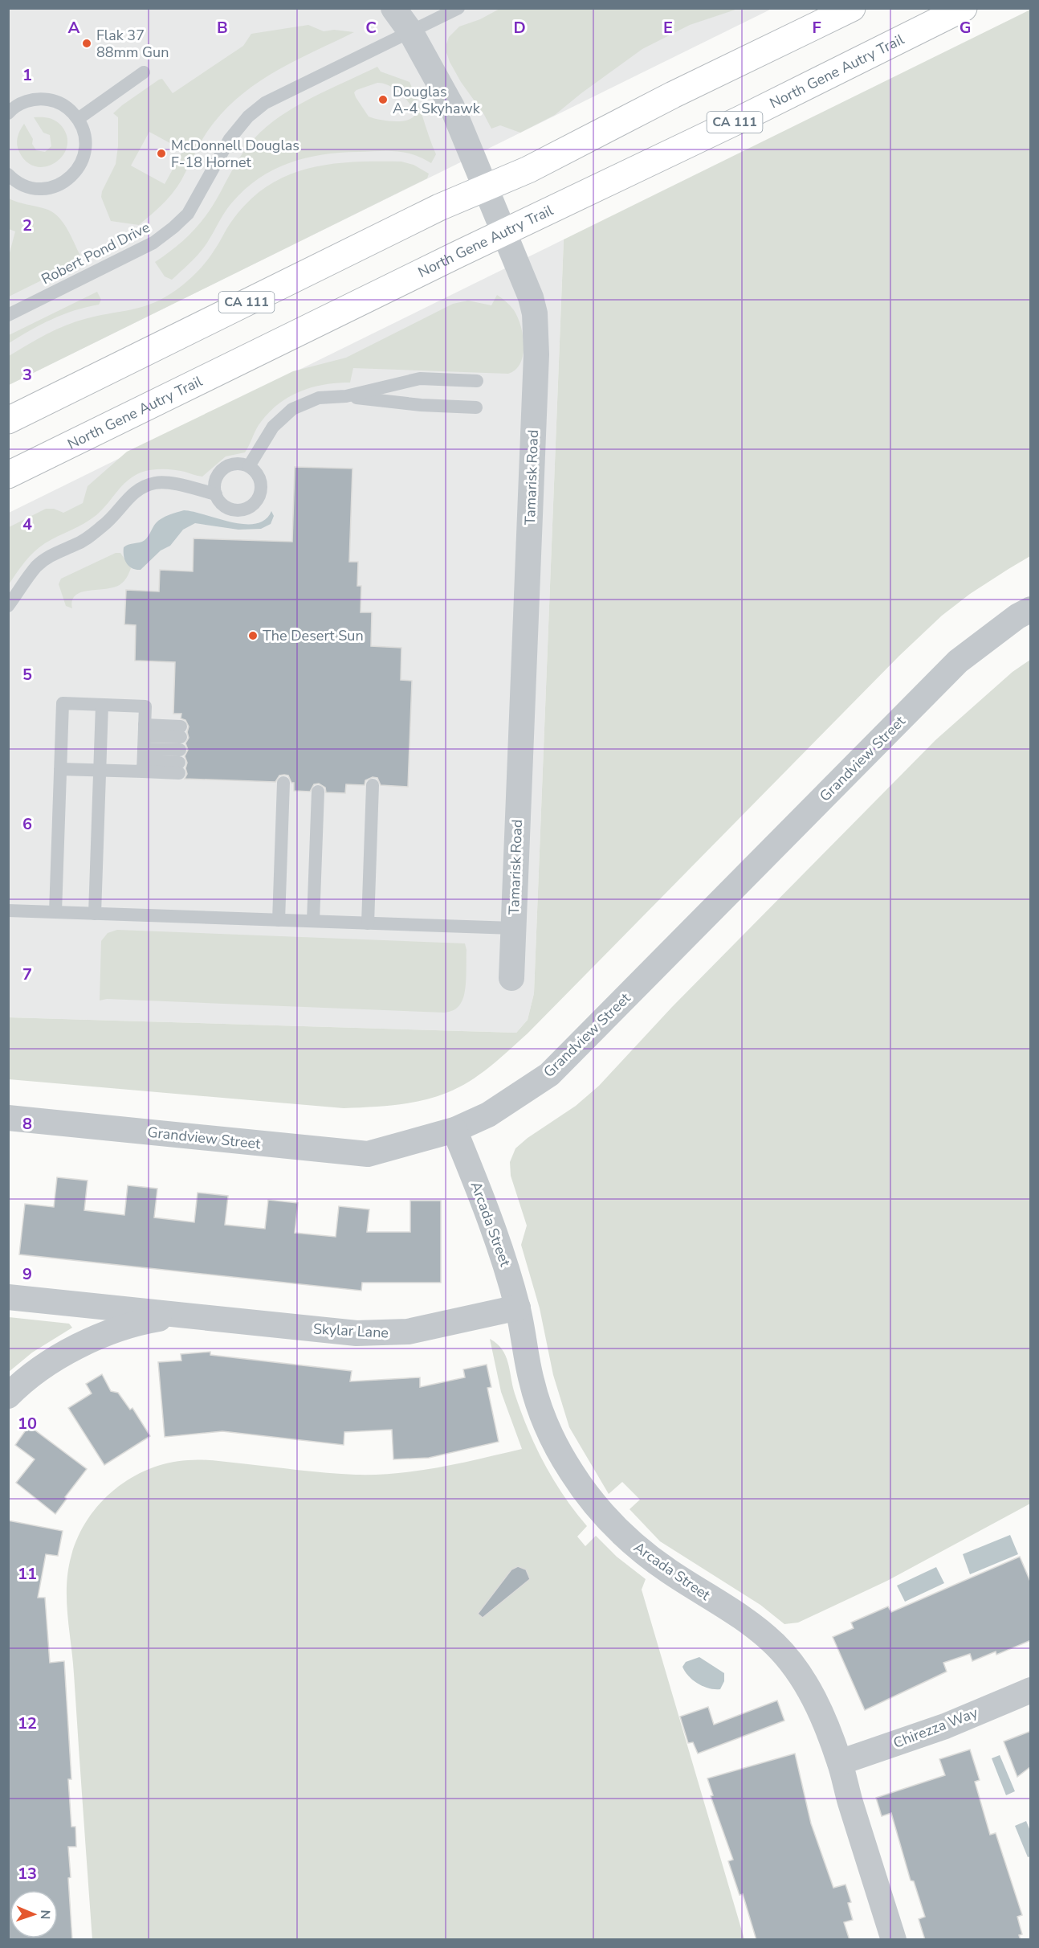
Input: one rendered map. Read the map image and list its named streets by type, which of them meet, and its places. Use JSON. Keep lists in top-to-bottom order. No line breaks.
{"streets":{"main road":["North Gene Autry Trail","CA 111"],"street":["Tamarisk Road","Grandview Street","Arcada Street","Skylar Lane","Chirezza Way"],"lane":["Robert Pond Drive"]},"crossings":[["North Gene Autry Trail","Tamarisk Road"],["CA 111","Tamarisk Road"],["Robert Pond Drive","Tamarisk Road"],["Grandview Street","Arcada Street"],["Arcada Street","Skylar Lane"],["Arcada Street","Chirezza Way"]],"places":["Flak 37 88mm Gun","Douglas A-4 Skyhawk","McDonnell Douglas F-18 Hornet","The Desert Sun"],"north":"right","grid":{"columns":["A","B","C","D","E","F","G"],"rows":["1","2","3","4","5","6","7","8","9","10","11","12","13"]}}
